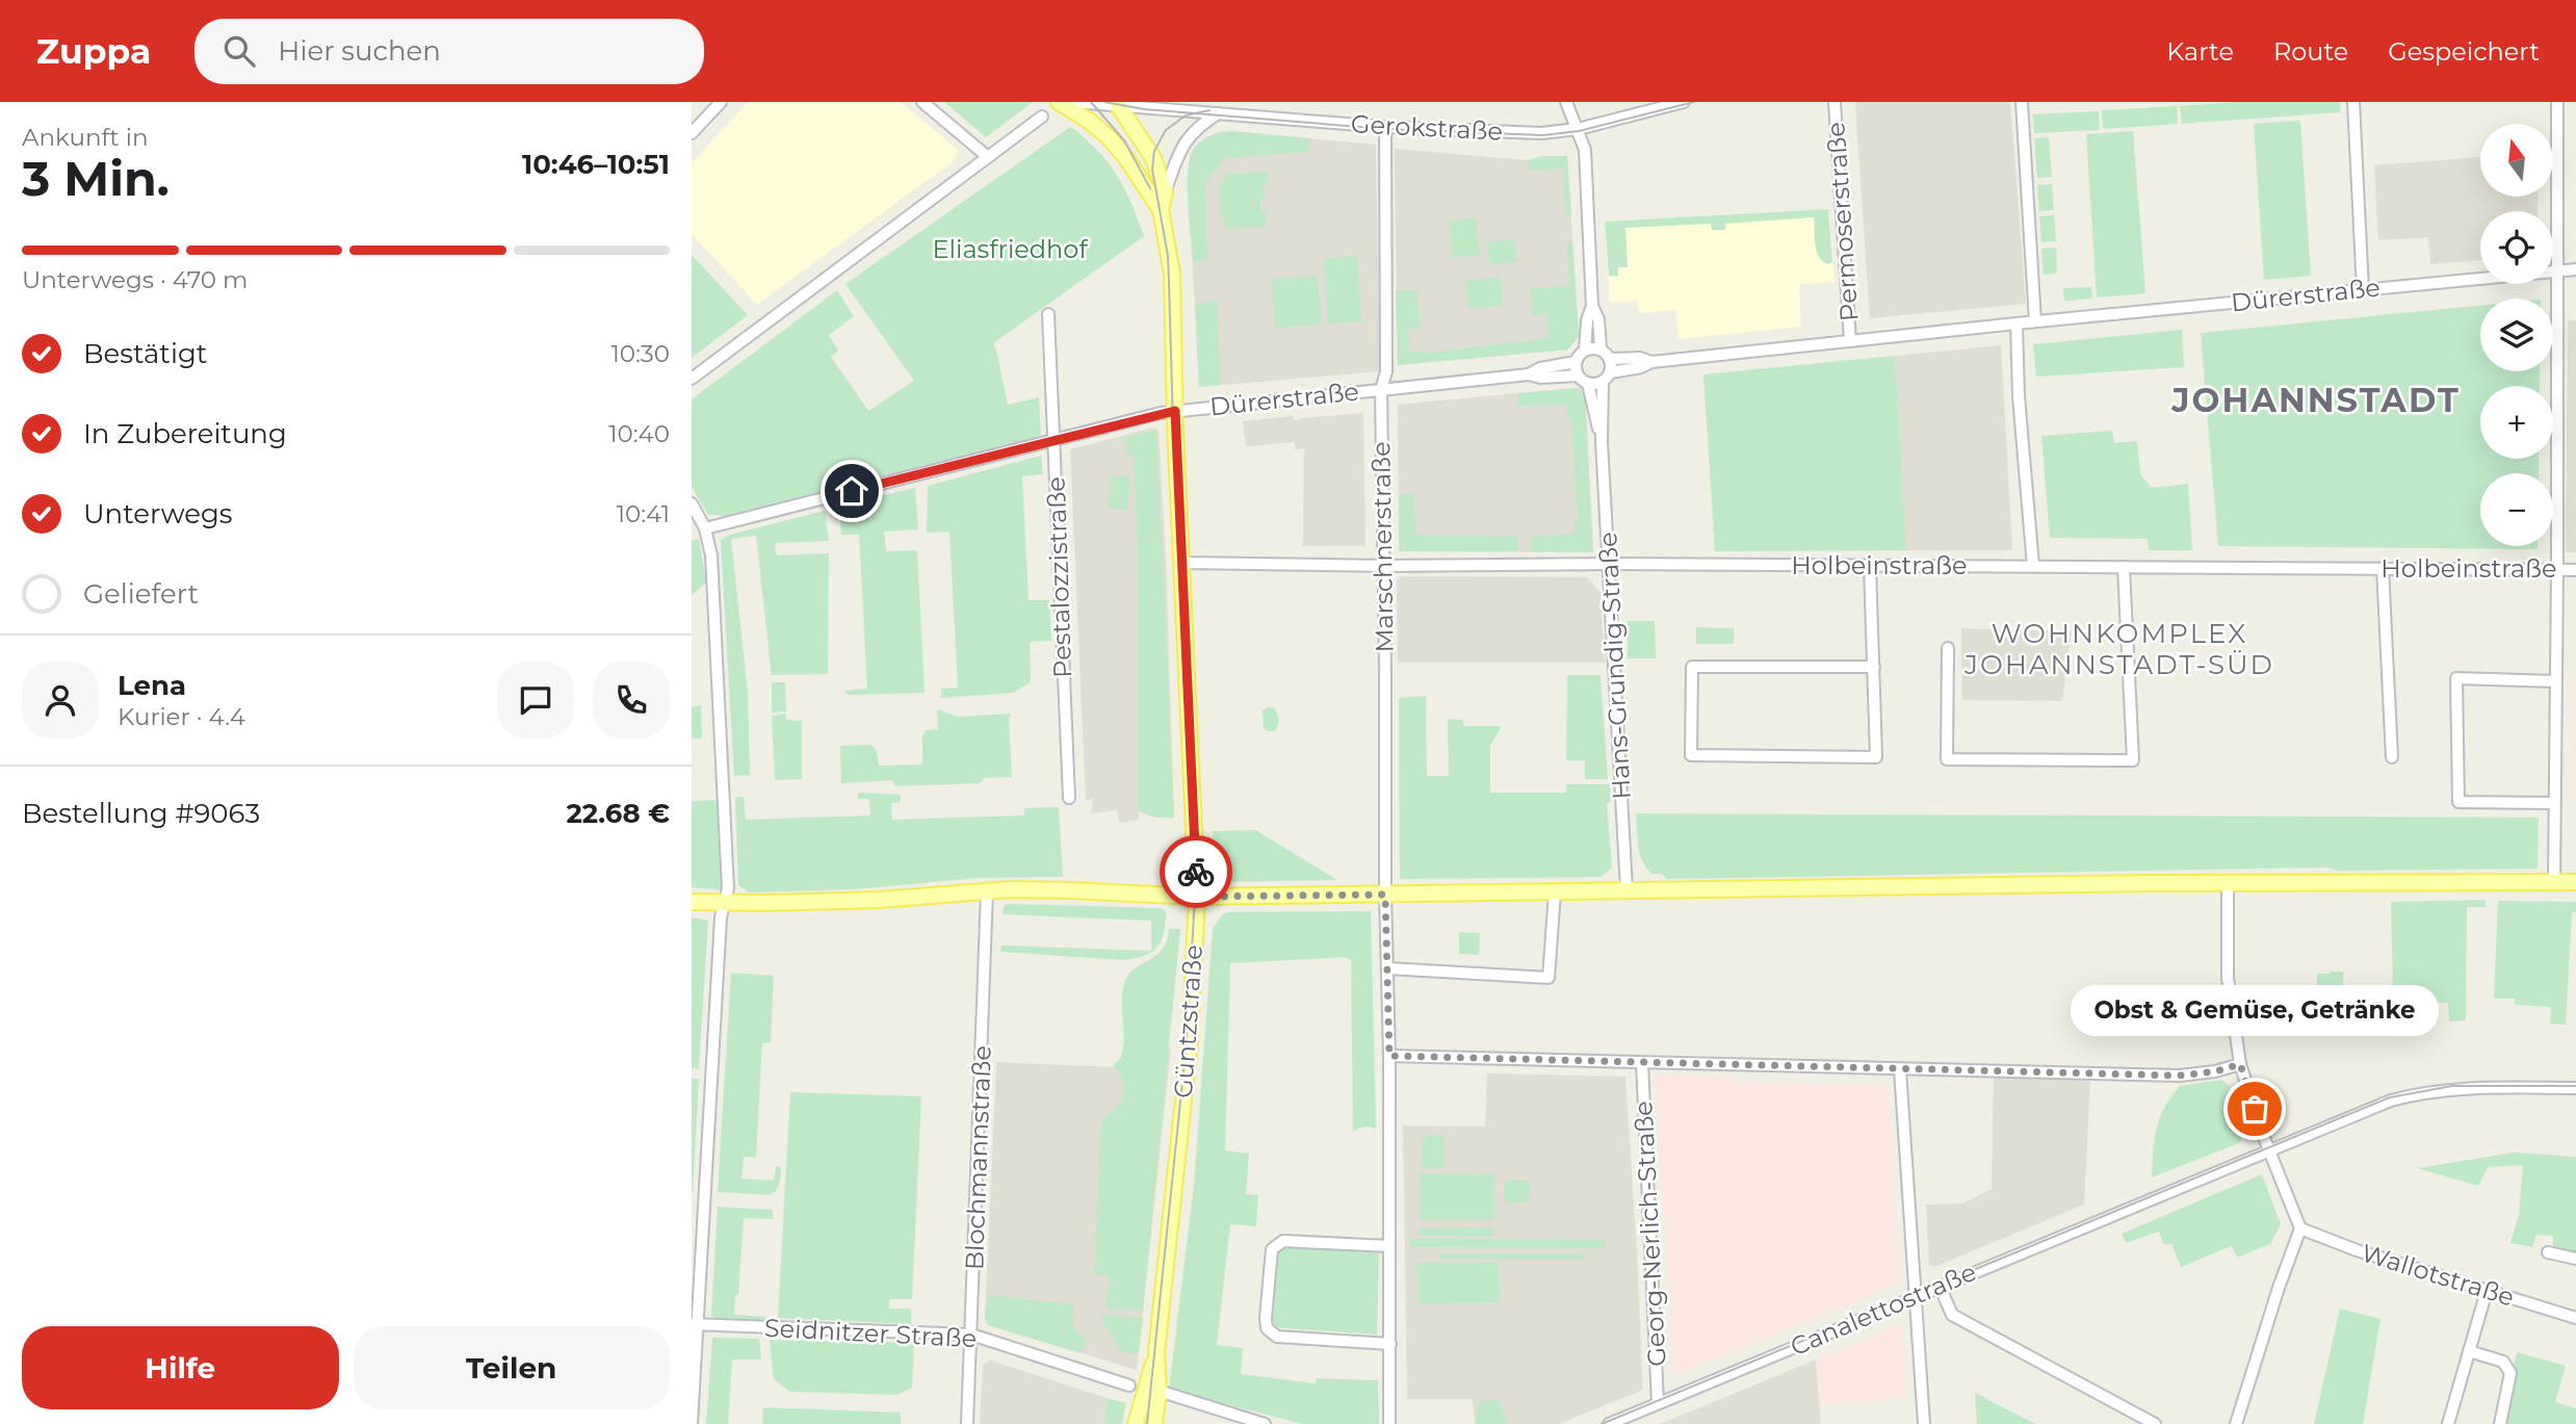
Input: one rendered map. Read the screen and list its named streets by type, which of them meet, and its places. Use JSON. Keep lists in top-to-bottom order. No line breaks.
{"streets":{"main road":["Güntzstraße"],"street":["Gerokstraße","Permoserstraße","Dürerstraße","Marschnerstraße","Holbeinstraße","Pestalozzistraße","Hans-Grundig-Straße","Blochmannstraße","Georg-Nerlich-Straße","Wallotstraße","Canalettostraße","Seidnitzer Straße"]},"crossings":[["Gerokstraße","Marschnerstraße"],["Gerokstraße","Güntzstraße"],["Permoserstraße","Dürerstraße"],["Dürerstraße","Marschnerstraße"],["Dürerstraße","Pestalozzistraße"],["Dürerstraße","Hans-Grundig-Straße"],["Dürerstraße","Güntzstraße"],["Marschnerstraße","Holbeinstraße"],["Holbeinstraße","Hans-Grundig-Straße"],["Holbeinstraße","Güntzstraße"],["Blochmannstraße","Seidnitzer Straße"],["Georg-Nerlich-Straße","Canalettostraße"]],"districts":["JOHANNSTADT","WOHNKOMPLEX JOHANNSTADT-SÜD"],"parks":["Eliasfriedhof"],"places":["Obst & Gemüse, Getränke"],"north":"top","page":{"header":"Zuppa","search":"Hier suchen","nav":["Karte","Route","Gespeichert"],"heading":["3 Min.","Ankunft in","10:46–10:51"],"panel":["Lena","Kurier · 4.4","Bestellung #9063","22.68 €"],"map_buttons":["+","−"],"bar":"Unterwegs · 470 m","list":[["Bestätigt","10:30"],["In Zubereitung","10:40"],["Unterwegs","10:41"],"Geliefert"],"bubble":"Obst & Gemüse, Getränke","buttons":["Hilfe","Teilen"]}}
